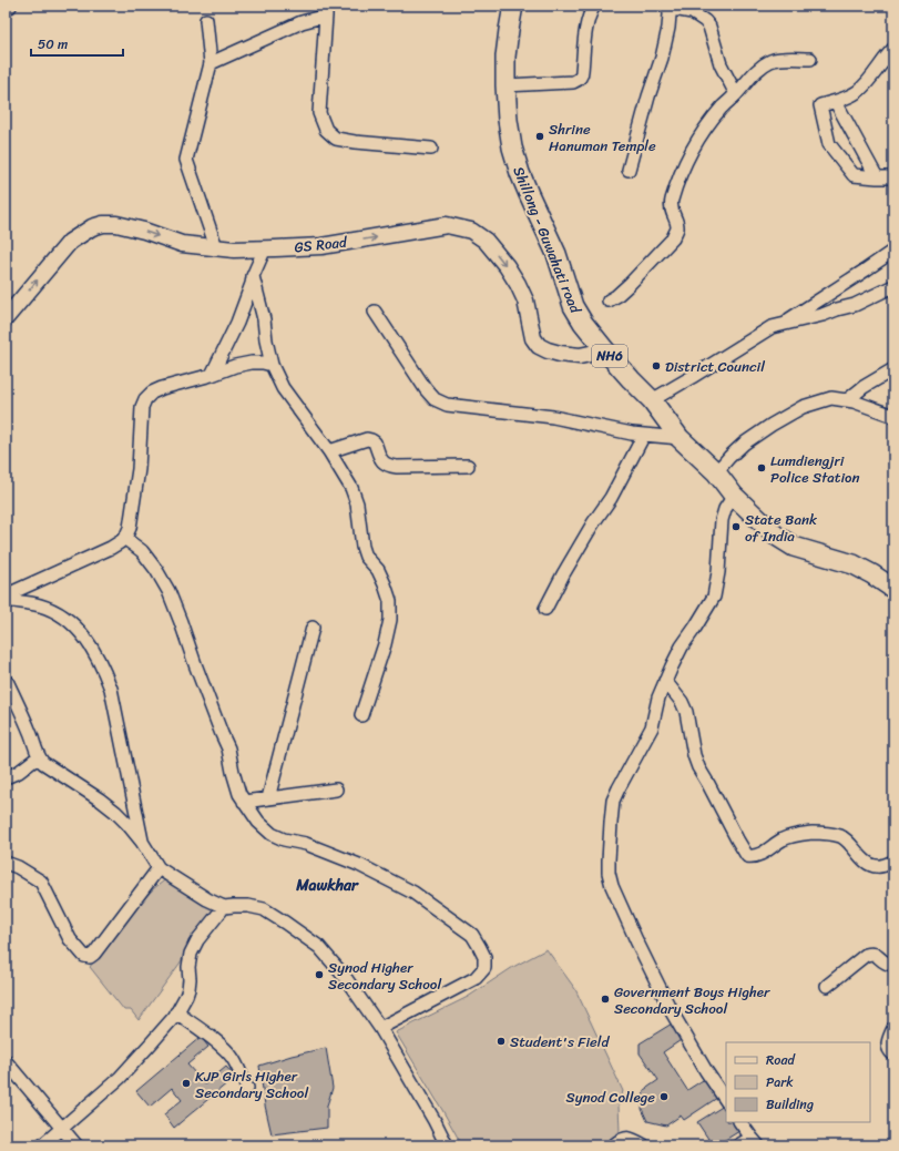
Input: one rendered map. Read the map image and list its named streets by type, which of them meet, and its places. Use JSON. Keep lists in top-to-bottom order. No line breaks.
{"streets":{"highway":["Shillong - Guwahati road","NH6"],"main road":["GS Road"]},"crossings":[["Shillong - Guwahati road","GS Road"]],"one_way":["GS Road"],"districts":["Mawkhar"],"places":["Shrine Hanuman Temple","District Council","Lumdiengjri Police Station","State Bank of India","Synod Higher Secondary School","Government Boys Higher Secondary School","Student's Field","KJP Girls Higher Secondary School","Synod College"],"legend":["Road","Park","Building"],"scale_bar":"50 m"}
